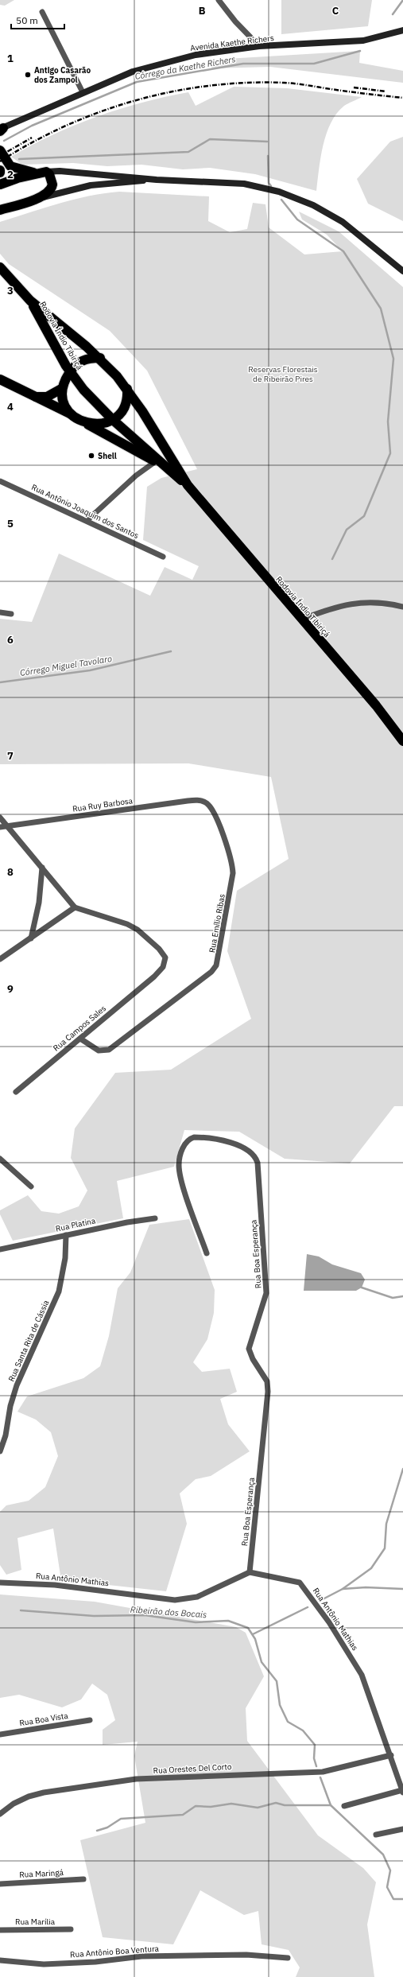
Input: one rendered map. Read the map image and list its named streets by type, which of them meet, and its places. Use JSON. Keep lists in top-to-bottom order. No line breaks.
{"streets":{"highway":["Rodovia Índio Tibiriçá"],"main road":["Avenida Kaethe Richers"],"street":["Rua Antônio Joaquim dos Santos","Rua Ruy Barbosa","Rua Emílio Ribas","Rua Campos Sales","Rua Platina","Rua Boa Esperança","Rua Santa Rita de Cássia","Rua Antônio Mathias","Rua Boa Vista","Rua Orestes Del Corto","Rua Maringá","Rua Marília","Rua Antônio Boa Ventura"]},"crossings":[["Rua Ruy Barbosa","Rua Emílio Ribas"],["Rua Emílio Ribas","Rua Campos Sales"],["Rua Platina","Rua Santa Rita de Cássia"],["Rua Boa Esperança","Rua Antônio Mathias"],["Rua Antônio Mathias","Rua Orestes Del Corto"]],"water":["Córrego da Kaethe Richers","Córrego Miguel Tavolaro","Ribeirão dos Bocais"],"parks":["Reservas Florestais de Ribeirão Pires"],"places":["Antigo Casarão dos Zampol","Shell"],"scale_bar":"50 m","grid":{"columns":["B","C"],"rows":["1","2","3","4","5","6","7","8","9"]}}
